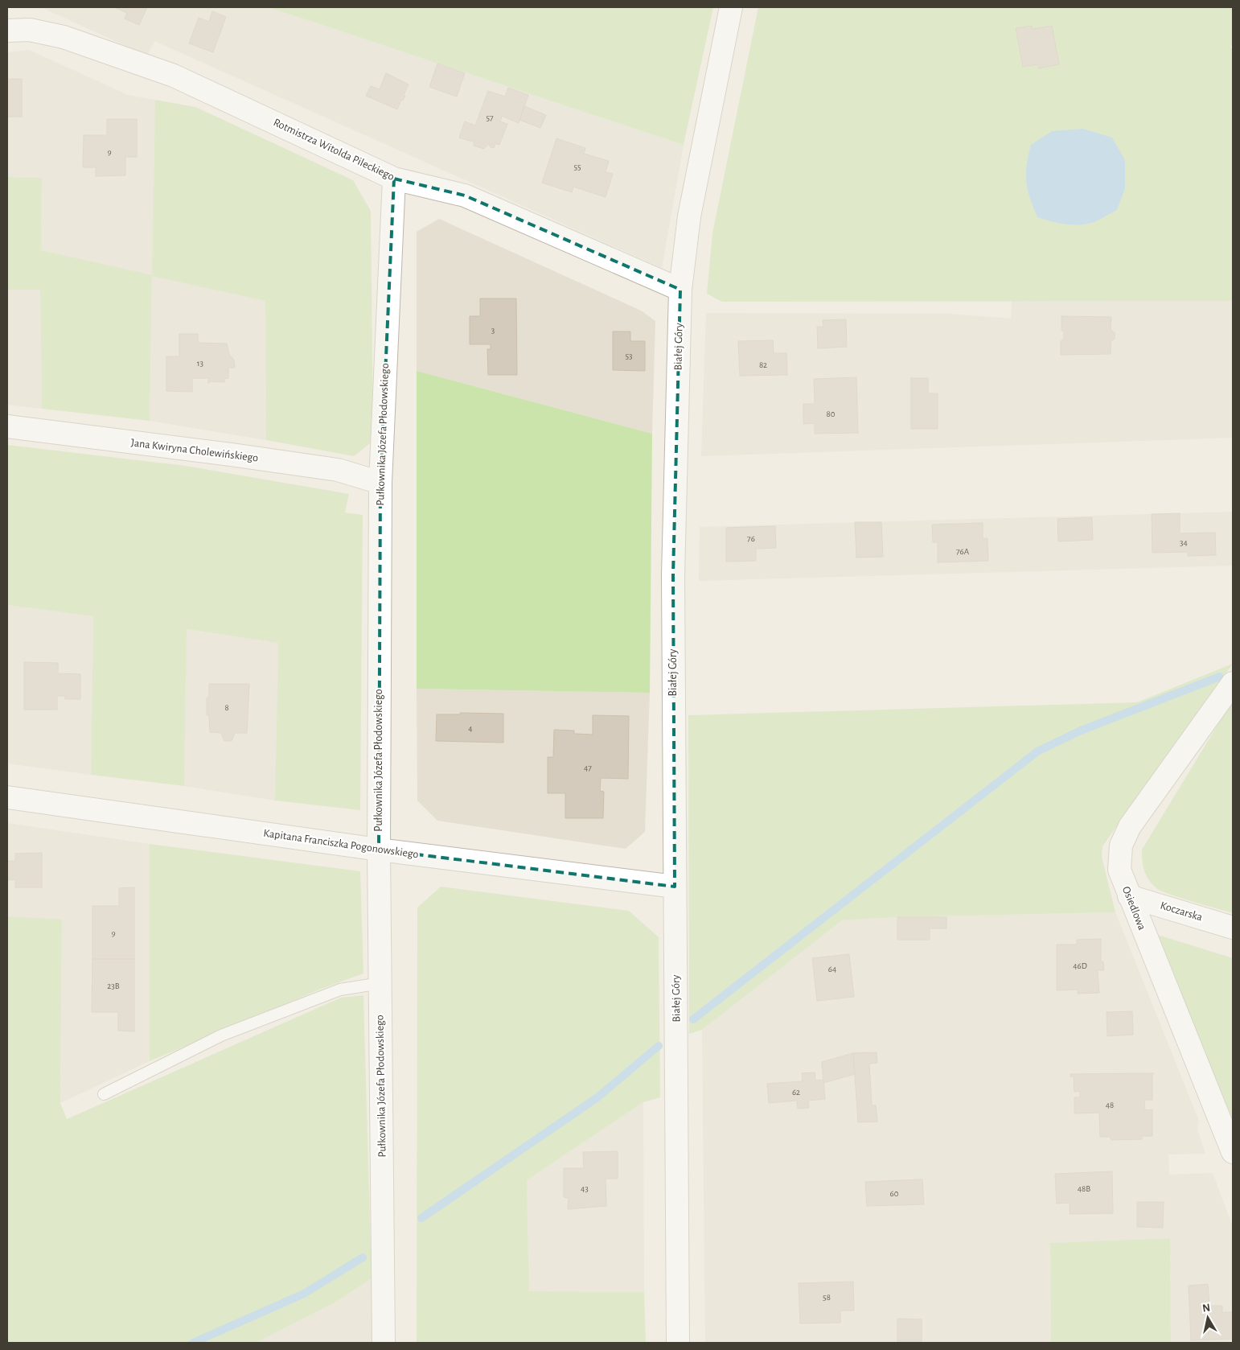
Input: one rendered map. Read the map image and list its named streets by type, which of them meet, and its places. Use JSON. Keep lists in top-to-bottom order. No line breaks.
{"streets":{"street":["Rotmistrza Witolda Pileckiego","Białej Góry","Pułkownika Józefa Płodowskiego","Jana Kwiryna Cholewińskiego","Kapitana Franciszka Pogonowskiego","Osiedlowa","Koczarska"]},"crossings":[["Rotmistrza Witolda Pileckiego","Białej Góry"],["Rotmistrza Witolda Pileckiego","Pułkownika Józefa Płodowskiego"],["Białej Góry","Kapitana Franciszka Pogonowskiego"],["Pułkownika Józefa Płodowskiego","Jana Kwiryna Cholewińskiego"],["Pułkownika Józefa Płodowskiego","Kapitana Franciszka Pogonowskiego"],["Osiedlowa","Koczarska"]],"house_numbers":["57","9","55","3","53","13","82","80","76","34","76A","8","4","47","9","46D","64","23B","62","48","43","48B","60","58"],"north":"top"}
